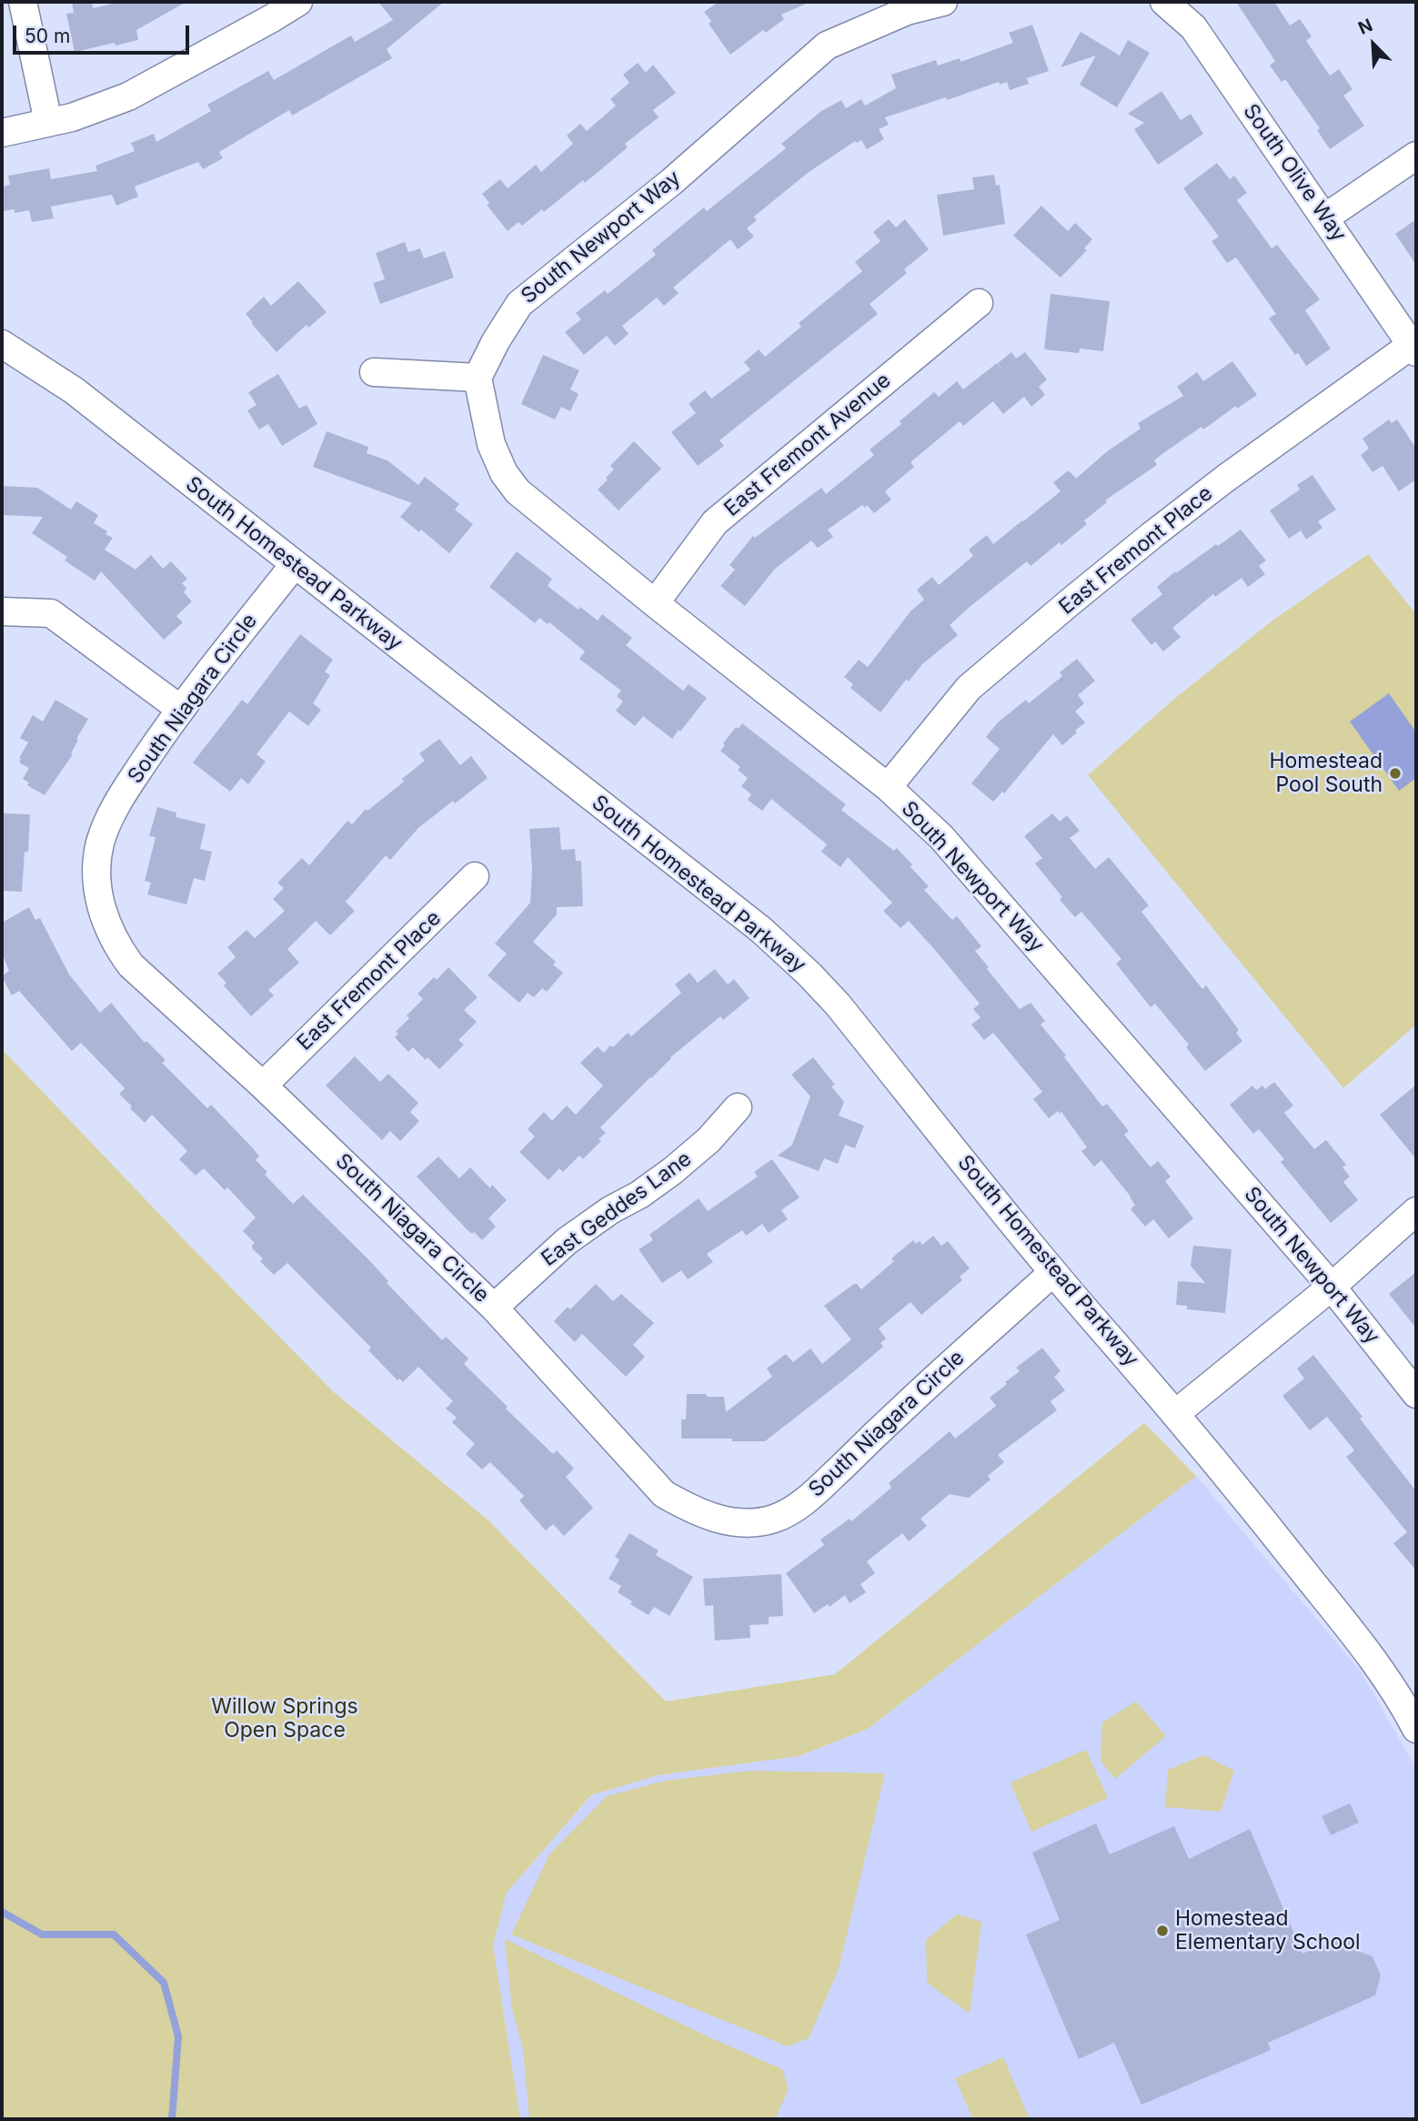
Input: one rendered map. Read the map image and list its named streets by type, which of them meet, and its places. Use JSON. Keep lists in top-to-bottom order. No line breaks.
{"streets":{"street":["South Olive Way","South Newport Way","East Fremont Avenue","East Fremont Place","South Homestead Parkway","South Niagara Circle","East Geddes Lane"]},"crossings":[["South Olive Way","East Fremont Place"],["South Newport Way","East Fremont Avenue"],["South Newport Way","East Fremont Place"],["East Fremont Place","South Niagara Circle"],["South Homestead Parkway","South Niagara Circle"],["South Niagara Circle","East Geddes Lane"]],"parks":["Willow Springs Open Space"],"places":["Homestead Pool South","Homestead Elementary School"],"scale_bar":"50 m","north":"top left"}
